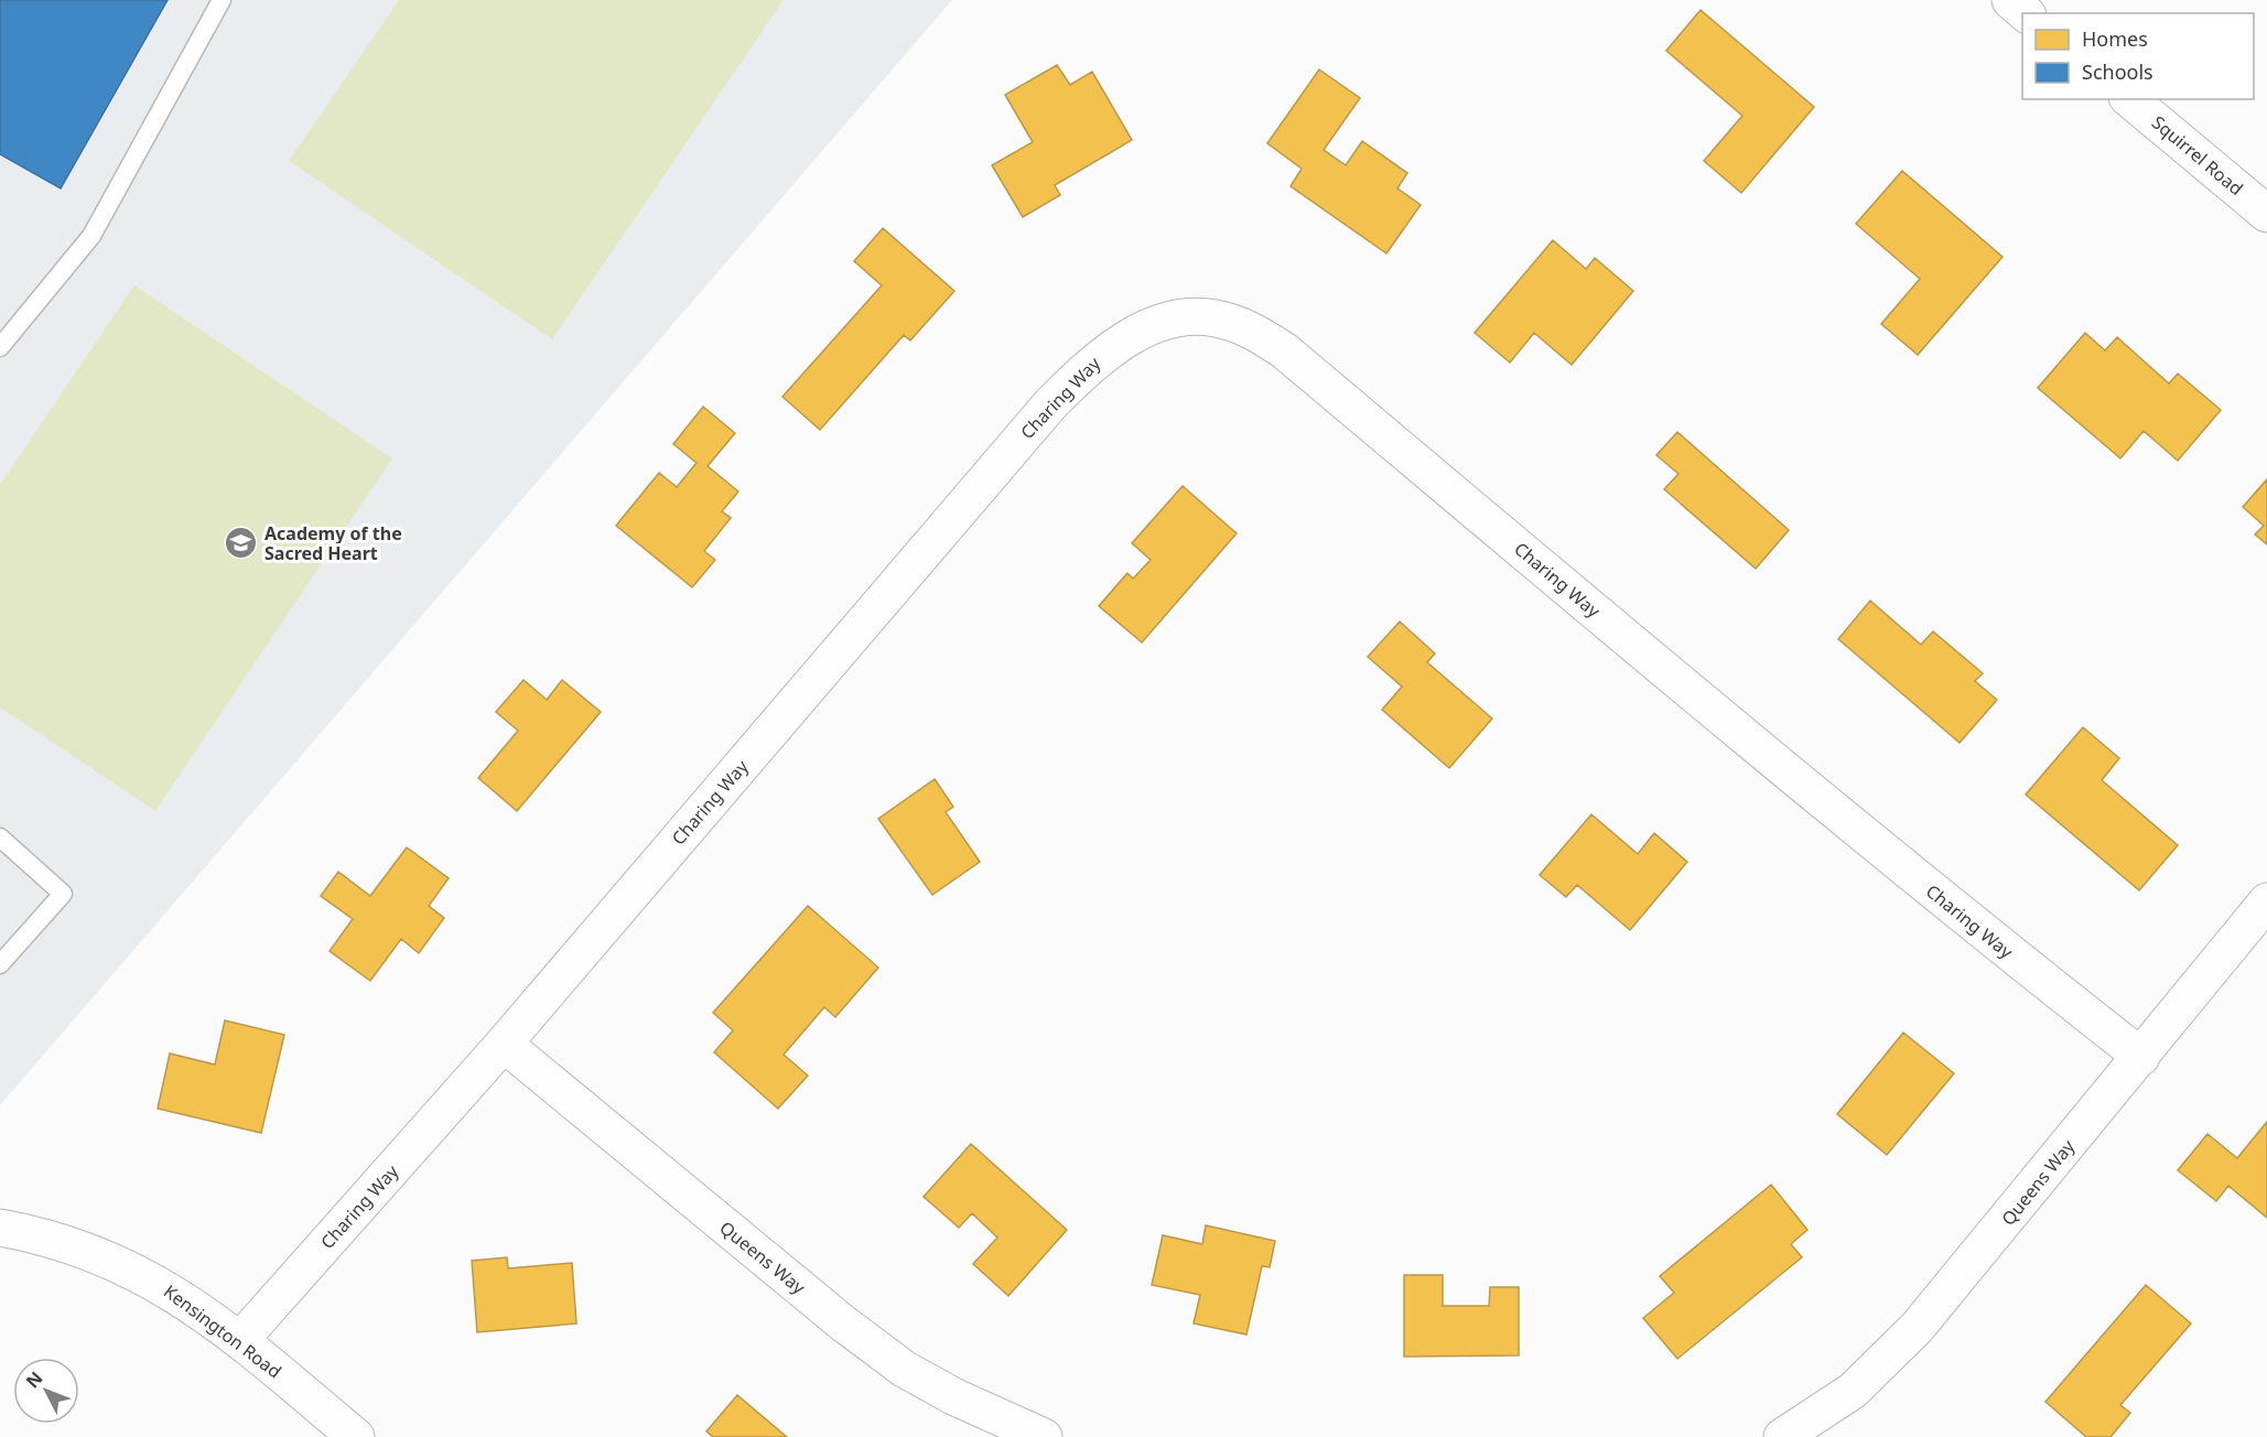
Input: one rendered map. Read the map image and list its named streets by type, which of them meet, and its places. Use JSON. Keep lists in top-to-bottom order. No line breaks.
{"streets":{"street":["Squirrel Road","Charing Way","Queens Way","Kensington Road"]},"crossings":[["Charing Way","Queens Way"],["Charing Way","Kensington Road"]],"places":{"school or university":["Academy of the Sacred Heart"]},"legend":["Homes","Schools"],"north":"top left"}
